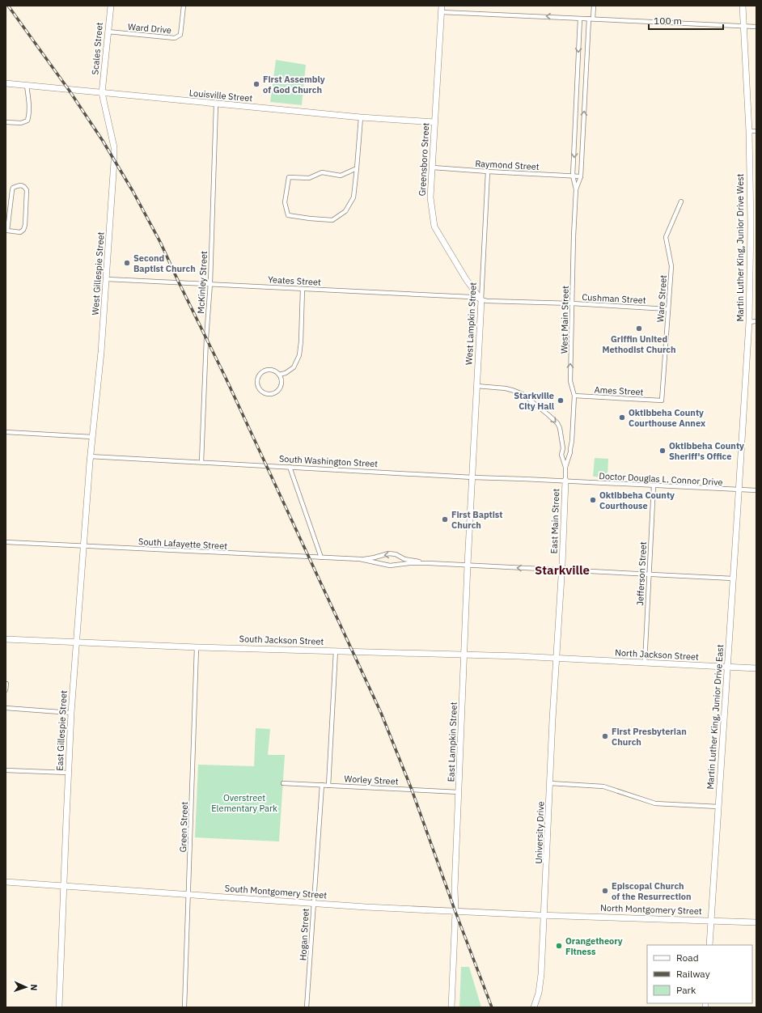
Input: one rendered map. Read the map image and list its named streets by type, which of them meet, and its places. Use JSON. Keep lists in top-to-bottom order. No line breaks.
{"streets":{"street":["Ward Drive","Scales Street","Louisville Street","Greensboro Street","Raymond Street","Martin Luther King, Junior Drive West","West Gillespie Street","Yeates Street","McKinley Street","Cushman Street","Ware Street","West Main Street","West Lampkin Street","Ames Street","South Washington Street","Doctor Douglas L. Connor Drive","East Main Street","South Lafayette Street","Jefferson Street","South Jackson Street","North Jackson Street","Martin Luther King, Junior Drive East","East Gillespie Street","East Lampkin Street","Worley Street","Green Street","University Drive","South Montgomery Street","North Montgomery Street","Hogan Street"]},"crossings":[["Ward Drive","Scales Street"],["Scales Street","Louisville Street"],["Scales Street","West Gillespie Street"],["Louisville Street","Greensboro Street"],["Louisville Street","West Gillespie Street"],["Louisville Street","McKinley Street"],["Greensboro Street","Raymond Street"],["Greensboro Street","Yeates Street"],["Greensboro Street","Cushman Street"],["Greensboro Street","West Lampkin Street"],["Raymond Street","West Main Street"],["Raymond Street","West Lampkin Street"],["Martin Luther King, Junior Drive West","Doctor Douglas L. Connor Drive"],["Martin Luther King, Junior Drive West","Martin Luther King, Junior Drive East"],["West Gillespie Street","Yeates Street"],["West Gillespie Street","South Washington Street"],["West Gillespie Street","East Gillespie Street"],["Yeates Street","McKinley Street"],["Yeates Street","Cushman Street"],["Yeates Street","West Lampkin Street"],["McKinley Street","South Washington Street"],["Cushman Street","Ware Street"],["Cushman Street","West Main Street"],["Cushman Street","West Lampkin Street"],["Ware Street","Ames Street"],["West Main Street","Ames Street"],["West Main Street","South Washington Street"],["West Main Street","Doctor Douglas L. Connor Drive"],["West Main Street","East Main Street"],["West Lampkin Street","South Washington Street"],["West Lampkin Street","East Lampkin Street"],["South Washington Street","Doctor Douglas L. Connor Drive"],["South Washington Street","East Main Street"],["South Washington Street","East Gillespie Street"],["South Washington Street","East Lampkin Street"],["Doctor Douglas L. Connor Drive","East Main Street"],["Doctor Douglas L. Connor Drive","Jefferson Street"],["Doctor Douglas L. Connor Drive","Martin Luther King, Junior Drive East"],["East Main Street","South Lafayette Street"],["East Main Street","South Jackson Street"],["East Main Street","North Jackson Street"],["East Main Street","University Drive"],["South Lafayette Street","Jefferson Street"],["South Lafayette Street","Martin Luther King, Junior Drive East"],["South Lafayette Street","East Gillespie Street"],["South Lafayette Street","East Lampkin Street"],["Jefferson Street","North Jackson Street"],["South Jackson Street","North Jackson Street"],["South Jackson Street","East Gillespie Street"],["South Jackson Street","East Lampkin Street"],["South Jackson Street","Green Street"],["South Jackson Street","University Drive"],["North Jackson Street","Martin Luther King, Junior Drive East"],["North Jackson Street","University Drive"],["Martin Luther King, Junior Drive East","North Montgomery Street"],["East Gillespie Street","South Montgomery Street"],["East Lampkin Street","Worley Street"],["East Lampkin Street","South Montgomery Street"],["Worley Street","Hogan Street"],["Green Street","South Montgomery Street"],["University Drive","South Montgomery Street"],["University Drive","North Montgomery Street"],["South Montgomery Street","North Montgomery Street"],["South Montgomery Street","Hogan Street"]],"districts":["Starkville"],"parks":["Overstreet Elementary Park"],"places":["First Assembly of God Church","Second Baptist Church","Griffin United Methodist Church","Starkville City Hall","Oktibbeha County Courthouse Annex","Oktibbeha County Sheriff's Office","Oktibbeha County Courthouse","First Baptist Church","First Presbyterian Church","Episcopal Church of the Resurrection","Orangetheory Fitness"],"legend":["Road","Railway","Park"],"scale_bar":"100 m","north":"right"}
